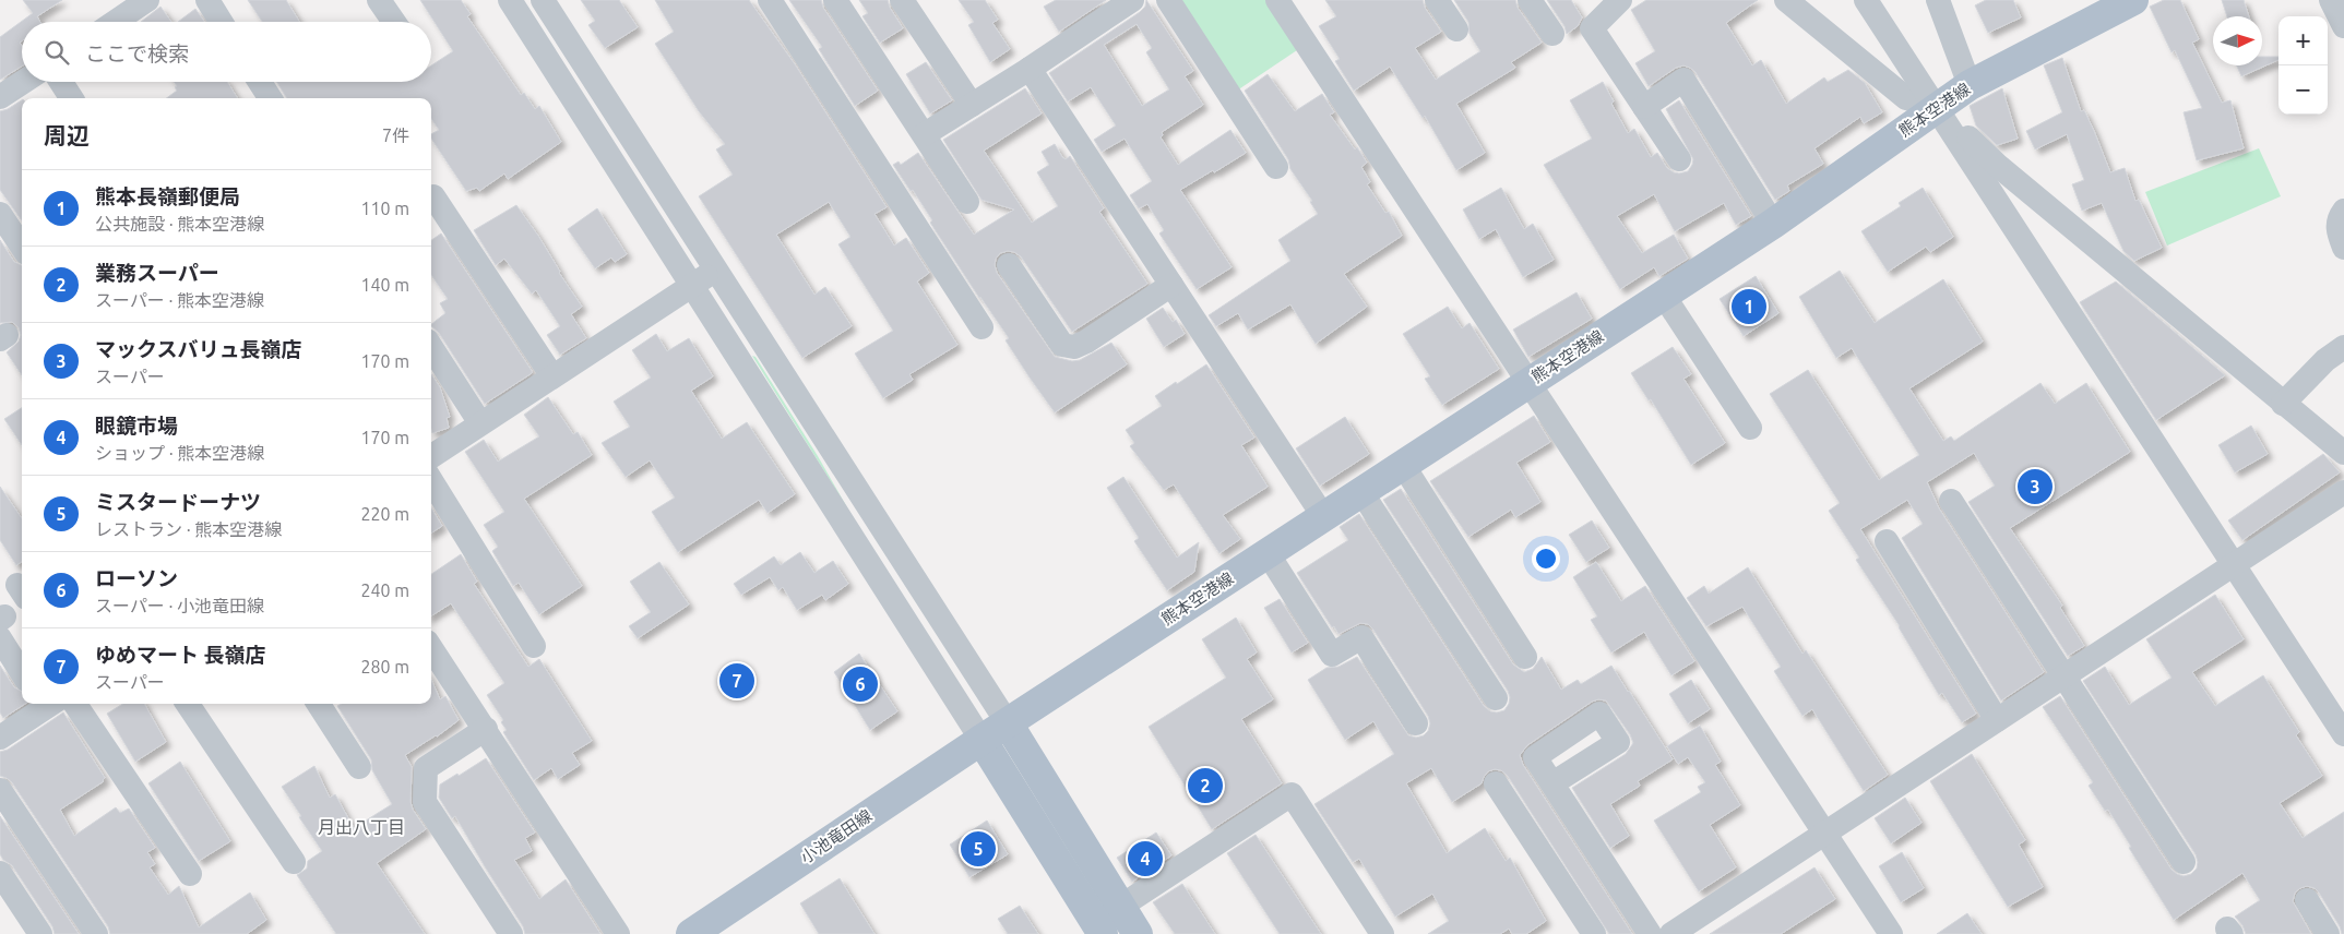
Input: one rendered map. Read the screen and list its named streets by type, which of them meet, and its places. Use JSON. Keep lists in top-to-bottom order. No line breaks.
{"streets":{"main road":["熊本空港線","小池竜田線"]},"crossings":[["熊本空港線","小池竜田線"]],"districts":["月出八丁目"],"north":"right","page":{"map_buttons":["+","−"],"search":"ここで検索","heading":["周辺","7件"],"list":[{"mark":"1","name":"熊本長嶺郵便局","note":"公共施設 · 熊本空港線","value":"110 m"},{"mark":"2","name":"業務スーパー","note":"スーパー · 熊本空港線","value":"140 m"},{"mark":"3","name":"マックスバリュ長嶺店","note":"スーパー","value":"170 m"},{"mark":"4","name":"眼鏡市場","note":"ショップ · 熊本空港線","value":"170 m"},{"mark":"5","name":"ミスタードーナツ","note":"レストラン · 熊本空港線","value":"220 m"},{"mark":"6","name":"ローソン","note":"スーパー · 小池竜田線","value":"240 m"},{"mark":"7","name":"ゆめマート 長嶺店","note":"スーパー","value":"280 m"}],"pins":["1","3","7","6","2","5","4"]}}
